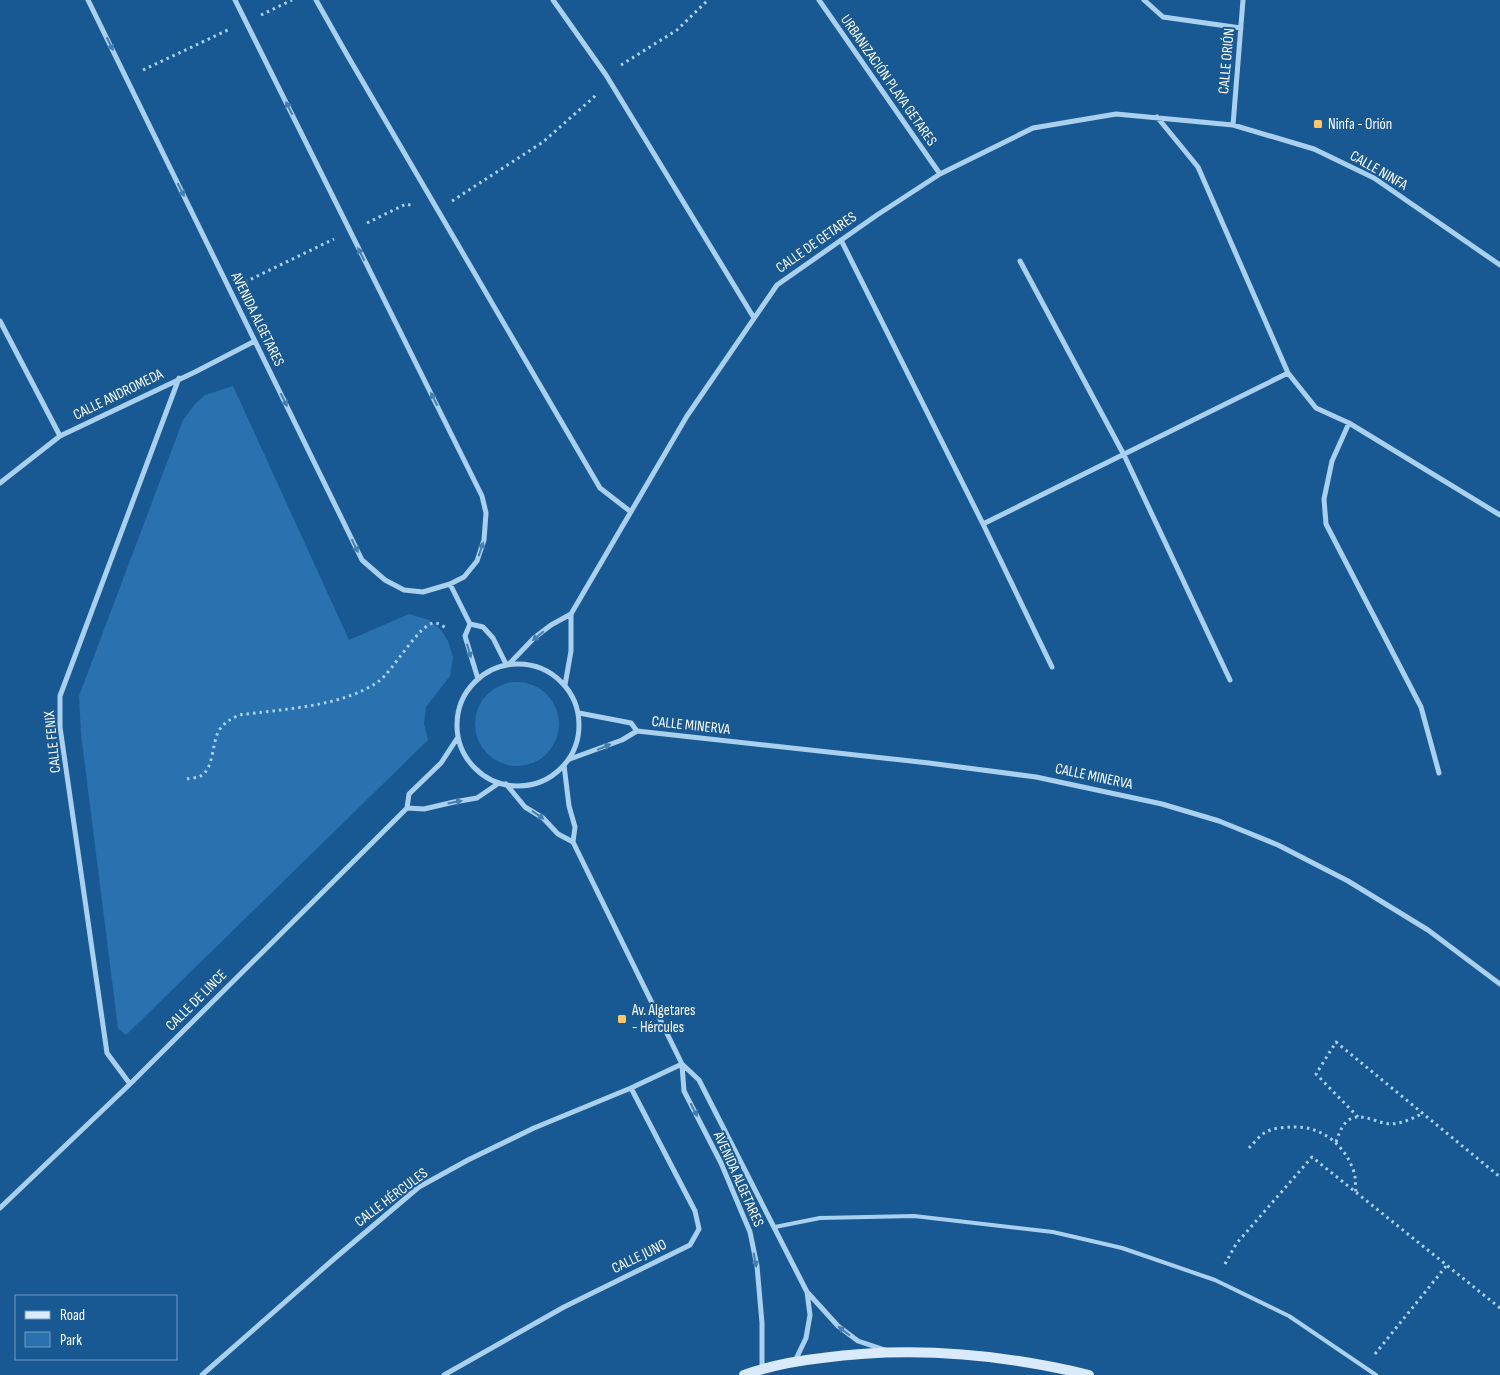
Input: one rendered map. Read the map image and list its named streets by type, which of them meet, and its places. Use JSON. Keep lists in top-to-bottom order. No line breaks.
{"streets":{"street":["CALLE ORIÓN","URBANIZACIÓN PLAYA GETARES","CALLE NINFA","CALLE DE GETARES","AVENIDA ALGETARES","CALLE ANDROMEDA","CALLE MINERVA","CALLE FENIX","CALLE DE LINCE","CALLE HÉRCULES","CALLE JUNO"]},"crossings":[["CALLE ORIÓN","CALLE NINFA"],["CALLE ORIÓN","CALLE DE GETARES"],["URBANIZACIÓN PLAYA GETARES","CALLE DE GETARES"],["CALLE NINFA","CALLE DE GETARES"],["CALLE DE GETARES","AVENIDA ALGETARES"],["CALLE DE GETARES","CALLE MINERVA"],["CALLE DE GETARES","CALLE DE LINCE"],["AVENIDA ALGETARES","CALLE ANDROMEDA"],["AVENIDA ALGETARES","CALLE MINERVA"],["AVENIDA ALGETARES","CALLE DE LINCE"],["AVENIDA ALGETARES","CALLE HÉRCULES"],["CALLE ANDROMEDA","CALLE FENIX"],["CALLE MINERVA","CALLE DE LINCE"],["CALLE FENIX","CALLE DE LINCE"],["CALLE HÉRCULES","CALLE JUNO"]],"places":{"transit":["Ninfa - Orión","Av. Algetares - Hércules"]},"legend":["Road","Park"]}
